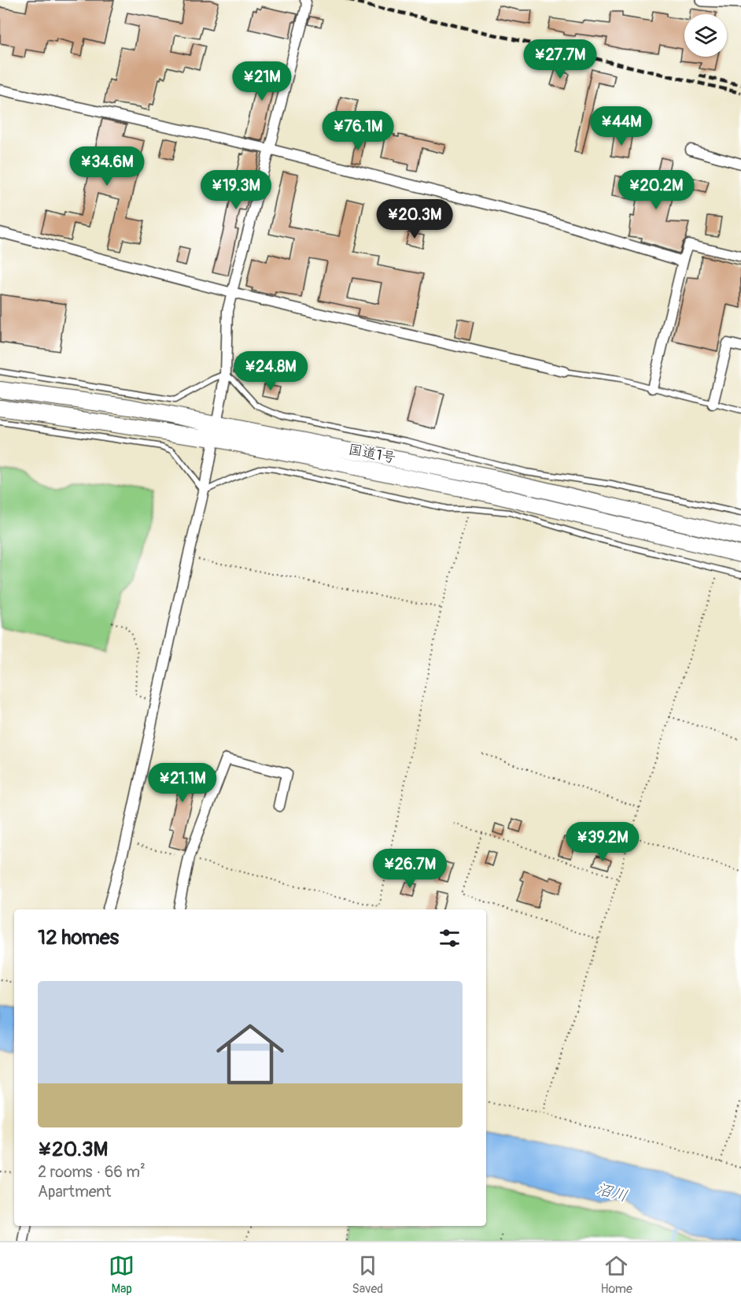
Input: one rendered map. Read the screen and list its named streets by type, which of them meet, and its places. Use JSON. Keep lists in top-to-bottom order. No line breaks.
{"streets":{"highway":["国道1号"]},"water":["沼川"],"page":{"price":["¥27.7M","¥21M","¥44M","¥76.1M","¥34.6M","¥19.3M","¥20.2M","¥20.3M","¥24.8M","¥21.1M","¥39.2M","¥26.7M"],"heading":"12 homes","list":[{"name":"¥20.3M","note":"2 rooms · 66 m² · Apartment"}],"tabs":["Map","Saved","Home"]}}
